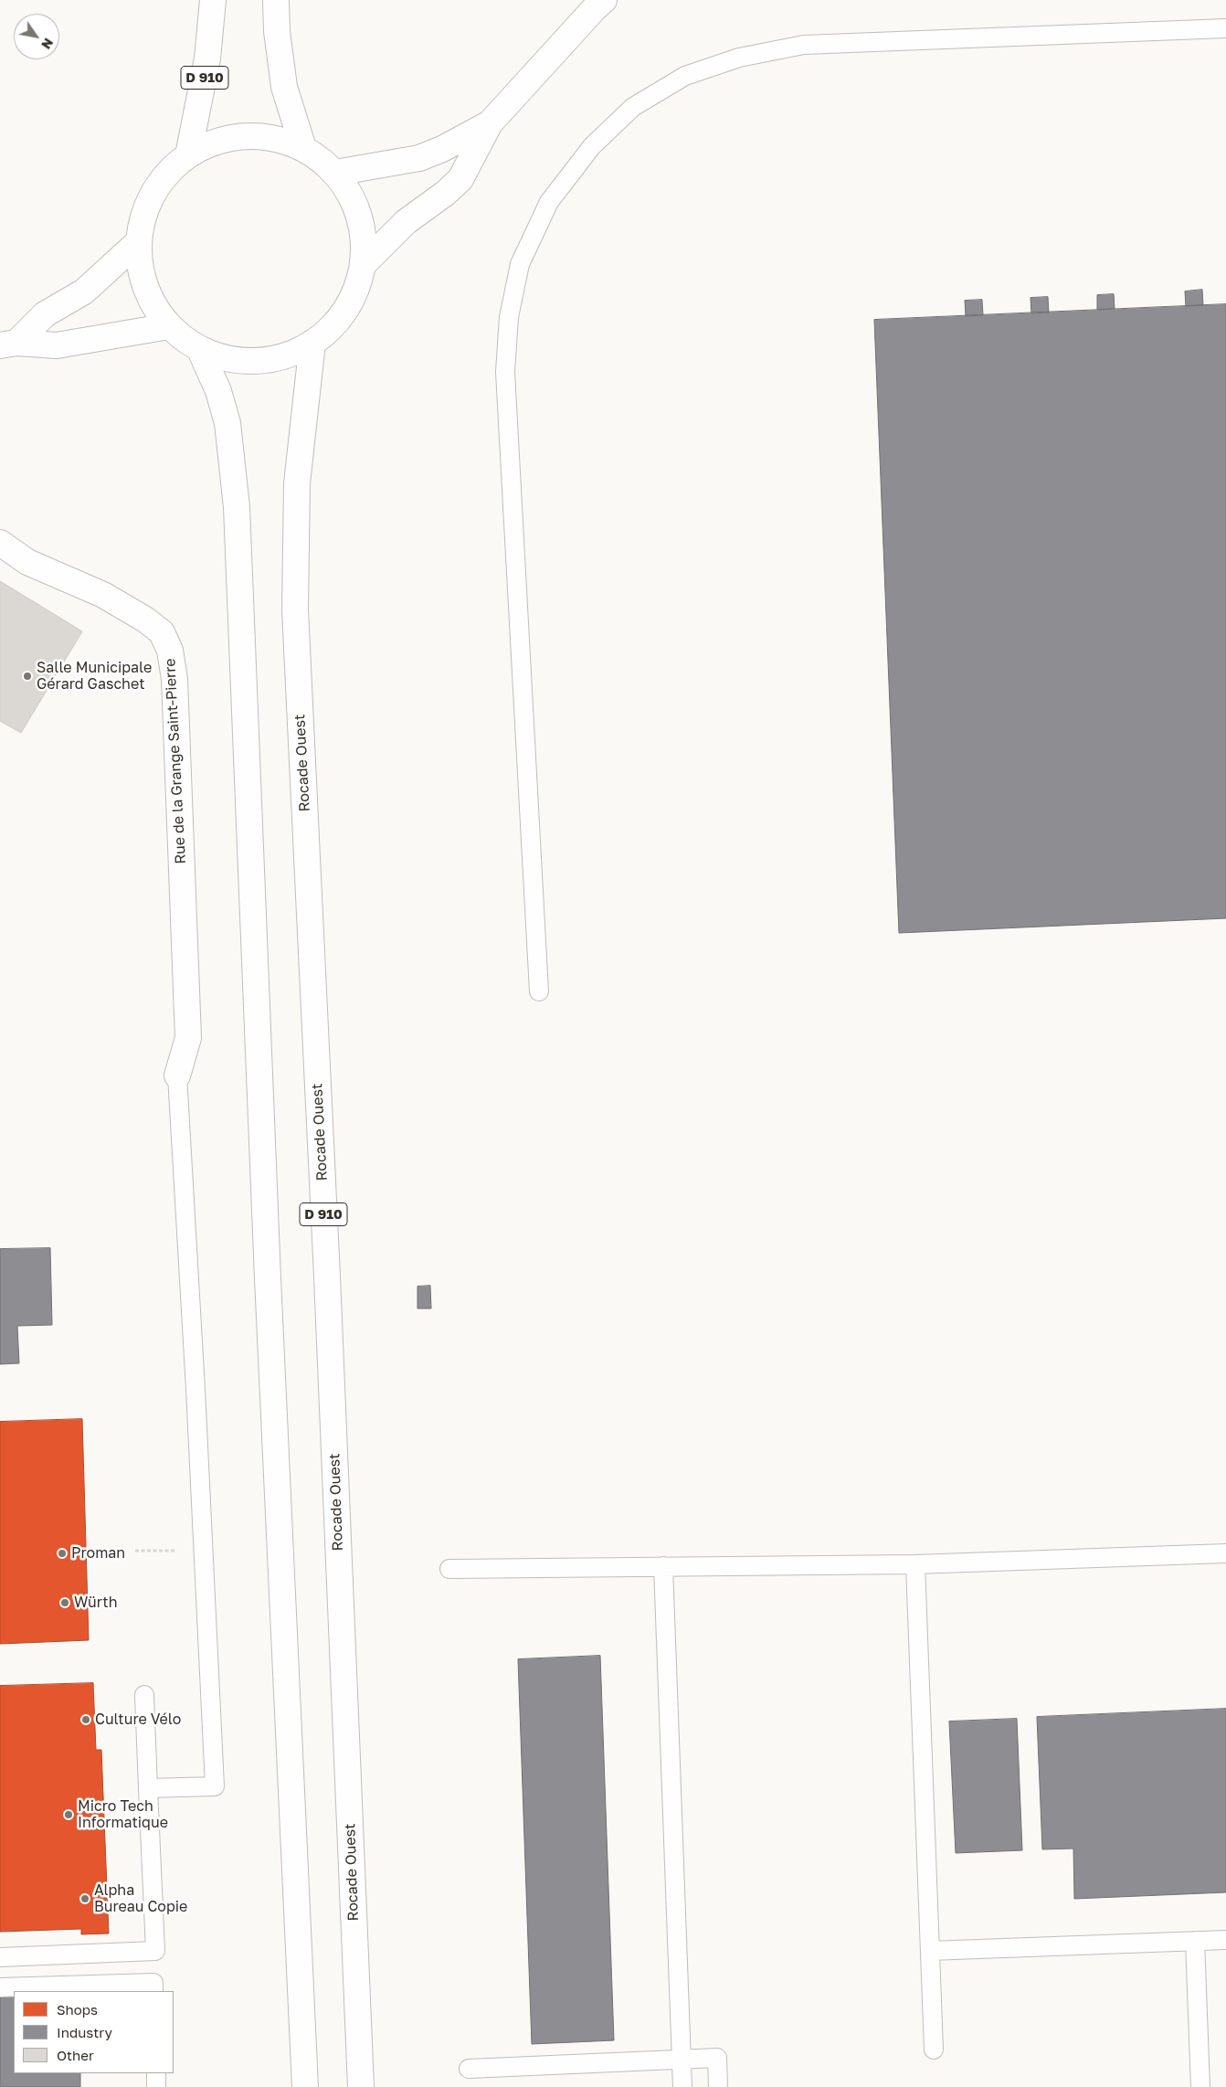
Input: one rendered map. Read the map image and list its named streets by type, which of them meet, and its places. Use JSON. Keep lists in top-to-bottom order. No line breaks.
{"streets":{"main road":["D 910","Rue de la Grange Saint-Pierre","Rocade Ouest"]},"places":["Salle Municipale Gérard Gaschet","Proman","Würth","Culture Vélo","Micro Tech Informatique","Alpha Bureau Copie"],"legend":["Shops","Industry","Other"],"north":"bottom right"}
